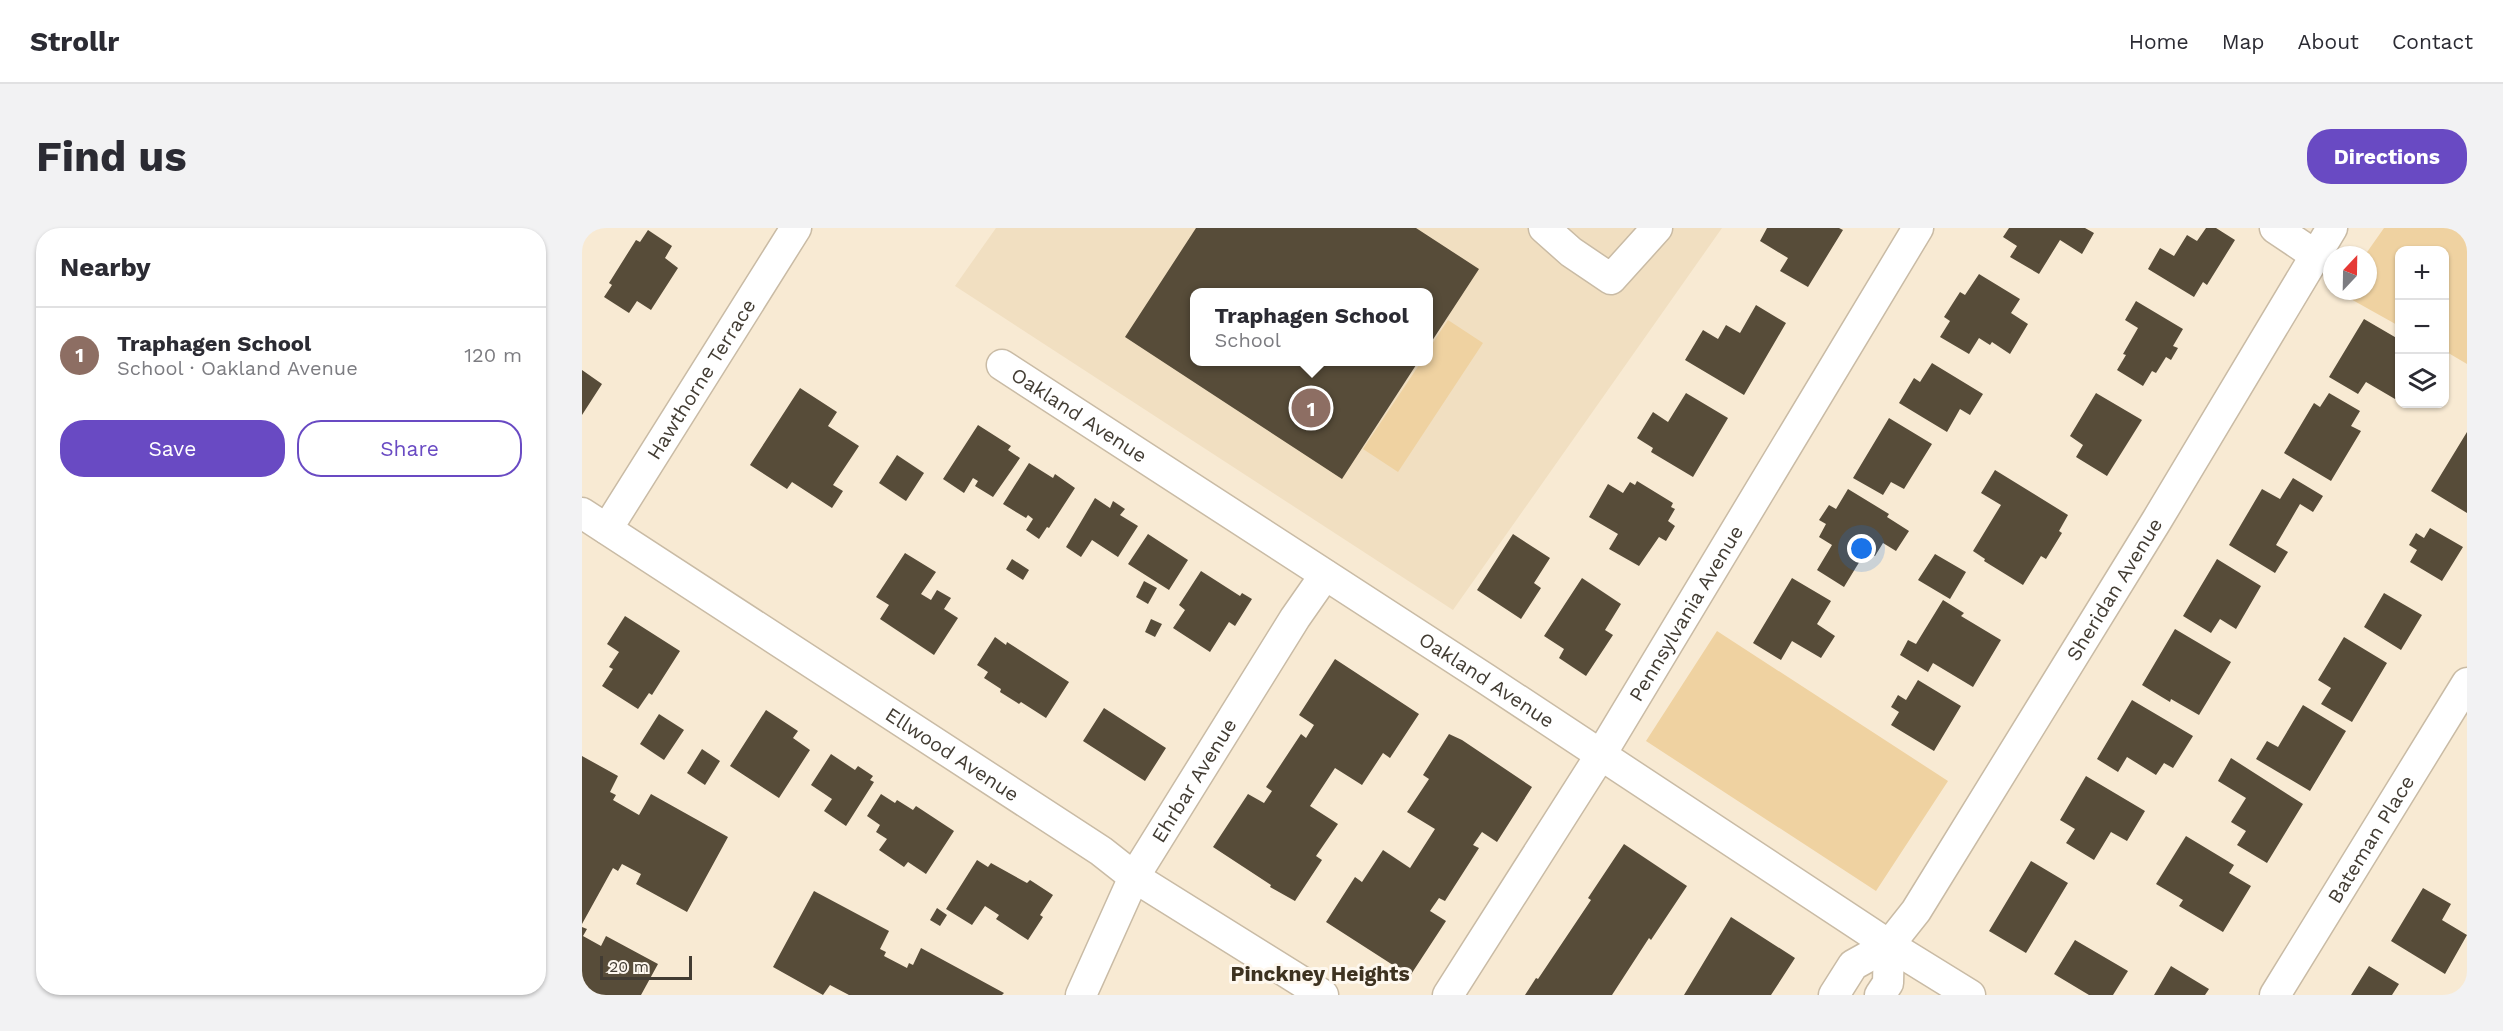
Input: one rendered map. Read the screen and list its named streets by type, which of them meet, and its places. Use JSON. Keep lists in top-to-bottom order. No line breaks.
{"streets":{"street":["Hawthorne Terrace","Oakland Avenue","Sheridan Avenue","Pennsylvania Avenue","Ellwood Avenue","Ehrbar Avenue","Bateman Place"]},"crossings":[["Hawthorne Terrace","Ellwood Avenue"],["Oakland Avenue","Sheridan Avenue"],["Oakland Avenue","Pennsylvania Avenue"],["Oakland Avenue","Ehrbar Avenue"],["Ellwood Avenue","Ehrbar Avenue"]],"districts":["Pinckney Heights"],"scale_bar":"20 m","north":"top","page":{"header":"Strollr","nav":["Home","Map","About","Contact"],"buttons":["Directions",["Save","Share"]],"title":"Find us","heading":"Nearby","map_buttons":["+","−"],"popup":["Traphagen School","School"],"list":[{"mark":"1","name":"Traphagen School","note":"School · Oakland Avenue","value":"120 m"}],"pins":"1","scale":"20 m"}}
